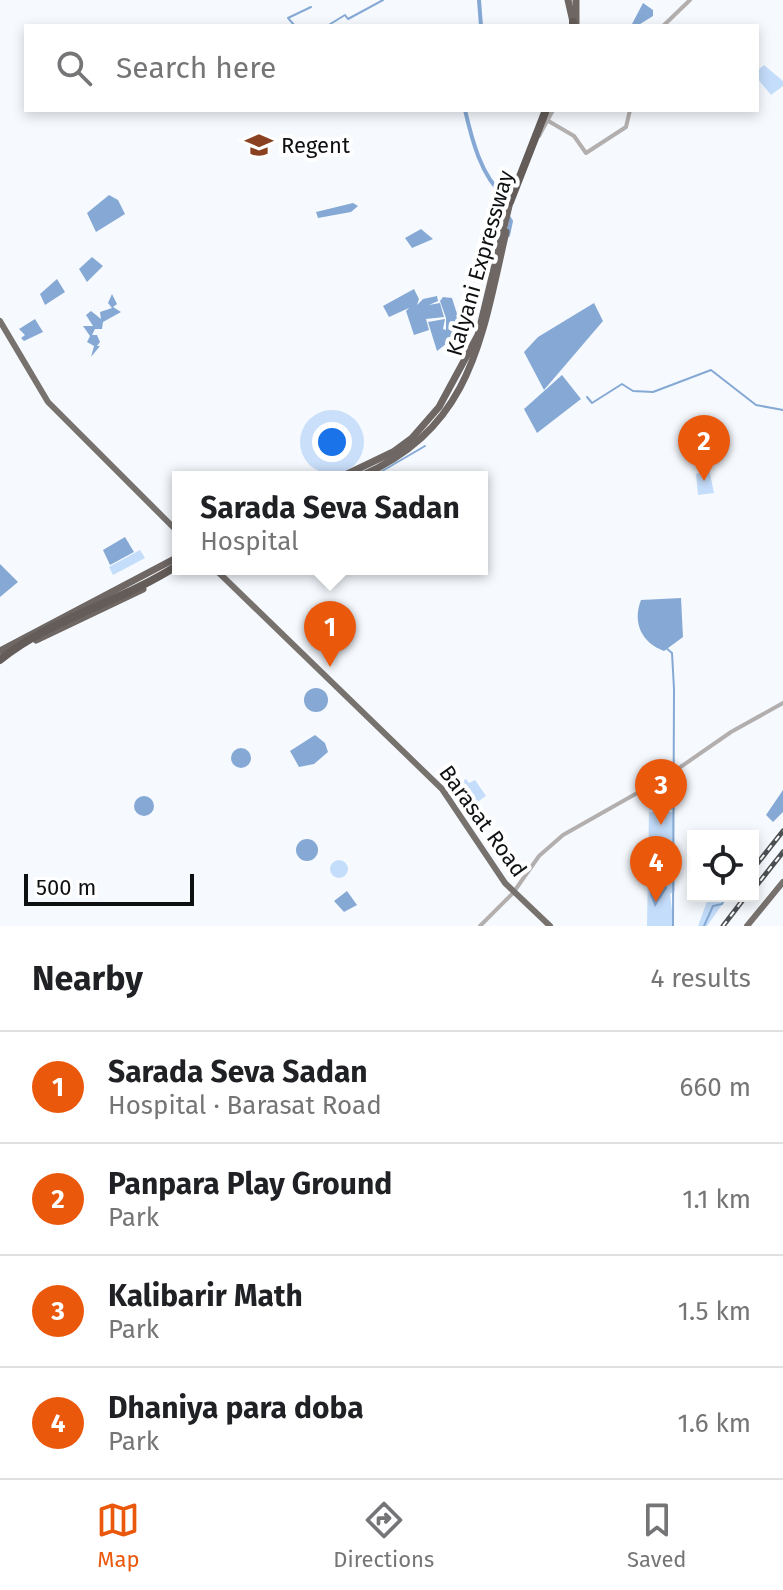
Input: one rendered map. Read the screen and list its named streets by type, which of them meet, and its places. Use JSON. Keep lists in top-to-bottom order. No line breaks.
{"streets":{"highway":["Kalyani Expressway"],"main road":["Barasat Road"]},"places":{"school or university":["Regent"]},"scale_bar":"500 m","page":{"search":"Search here","pins":["2","1","3","4"],"popup":["Sarada Seva Sadan","Hospital"],"scale":"500 m","heading":["Nearby","4 results"],"list":[{"mark":"1","name":"Sarada Seva Sadan","note":"Hospital · Barasat Road","value":"660 m"},{"mark":"2","name":"Panpara Play Ground","note":"Park","value":"1.1 km"},{"mark":"3","name":"Kalibarir Math","note":"Park","value":"1.5 km"},{"mark":"4","name":"Dhaniya para doba","note":"Park","value":"1.6 km"}],"nav":["Map","Directions","Saved"]}}
